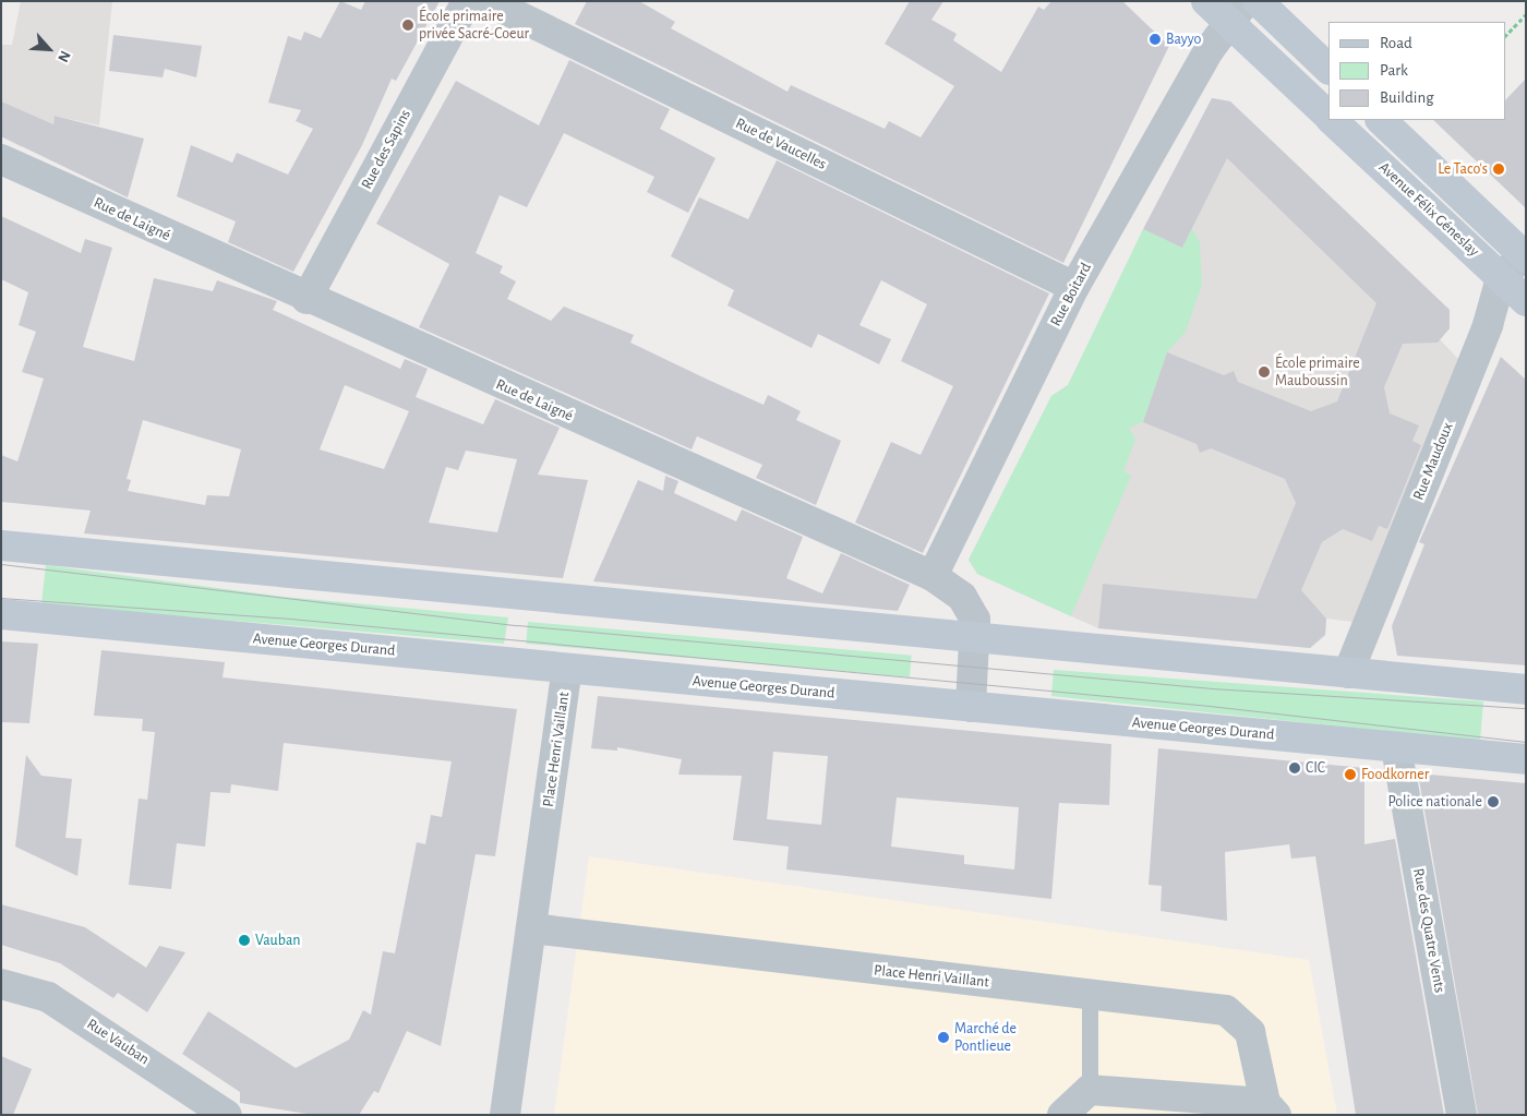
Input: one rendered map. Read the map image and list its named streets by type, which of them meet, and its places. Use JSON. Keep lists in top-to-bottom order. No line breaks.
{"streets":{"main road":["Avenue Félix Géneslay","Avenue Georges Durand"],"street":["Rue de Vaucelles","Rue des Sapins","Rue de Laigné","Rue Boitard","Rue Maudoux","Place Henri Vaillant","Rue des Quatre Vents","Rue Vauban"]},"crossings":[["Rue de Vaucelles","Rue Boitard"],["Rue des Sapins","Rue de Laigné"],["Avenue Félix Géneslay","Rue Boitard"],["Avenue Félix Géneslay","Rue Maudoux"],["Rue de Laigné","Rue Boitard"],["Rue de Laigné","Avenue Georges Durand"],["Avenue Georges Durand","Place Henri Vaillant"],["Avenue Georges Durand","Rue des Quatre Vents"]],"places":["École primaire privée Sacré-Coeur","Bayyo","Le Taco's","École primaire Mauboussin","CIC","Foodkorner","Police nationale","Vauban","Marché de Pontlieue"],"legend":["Road","Park","Building"],"north":"bottom right"}
